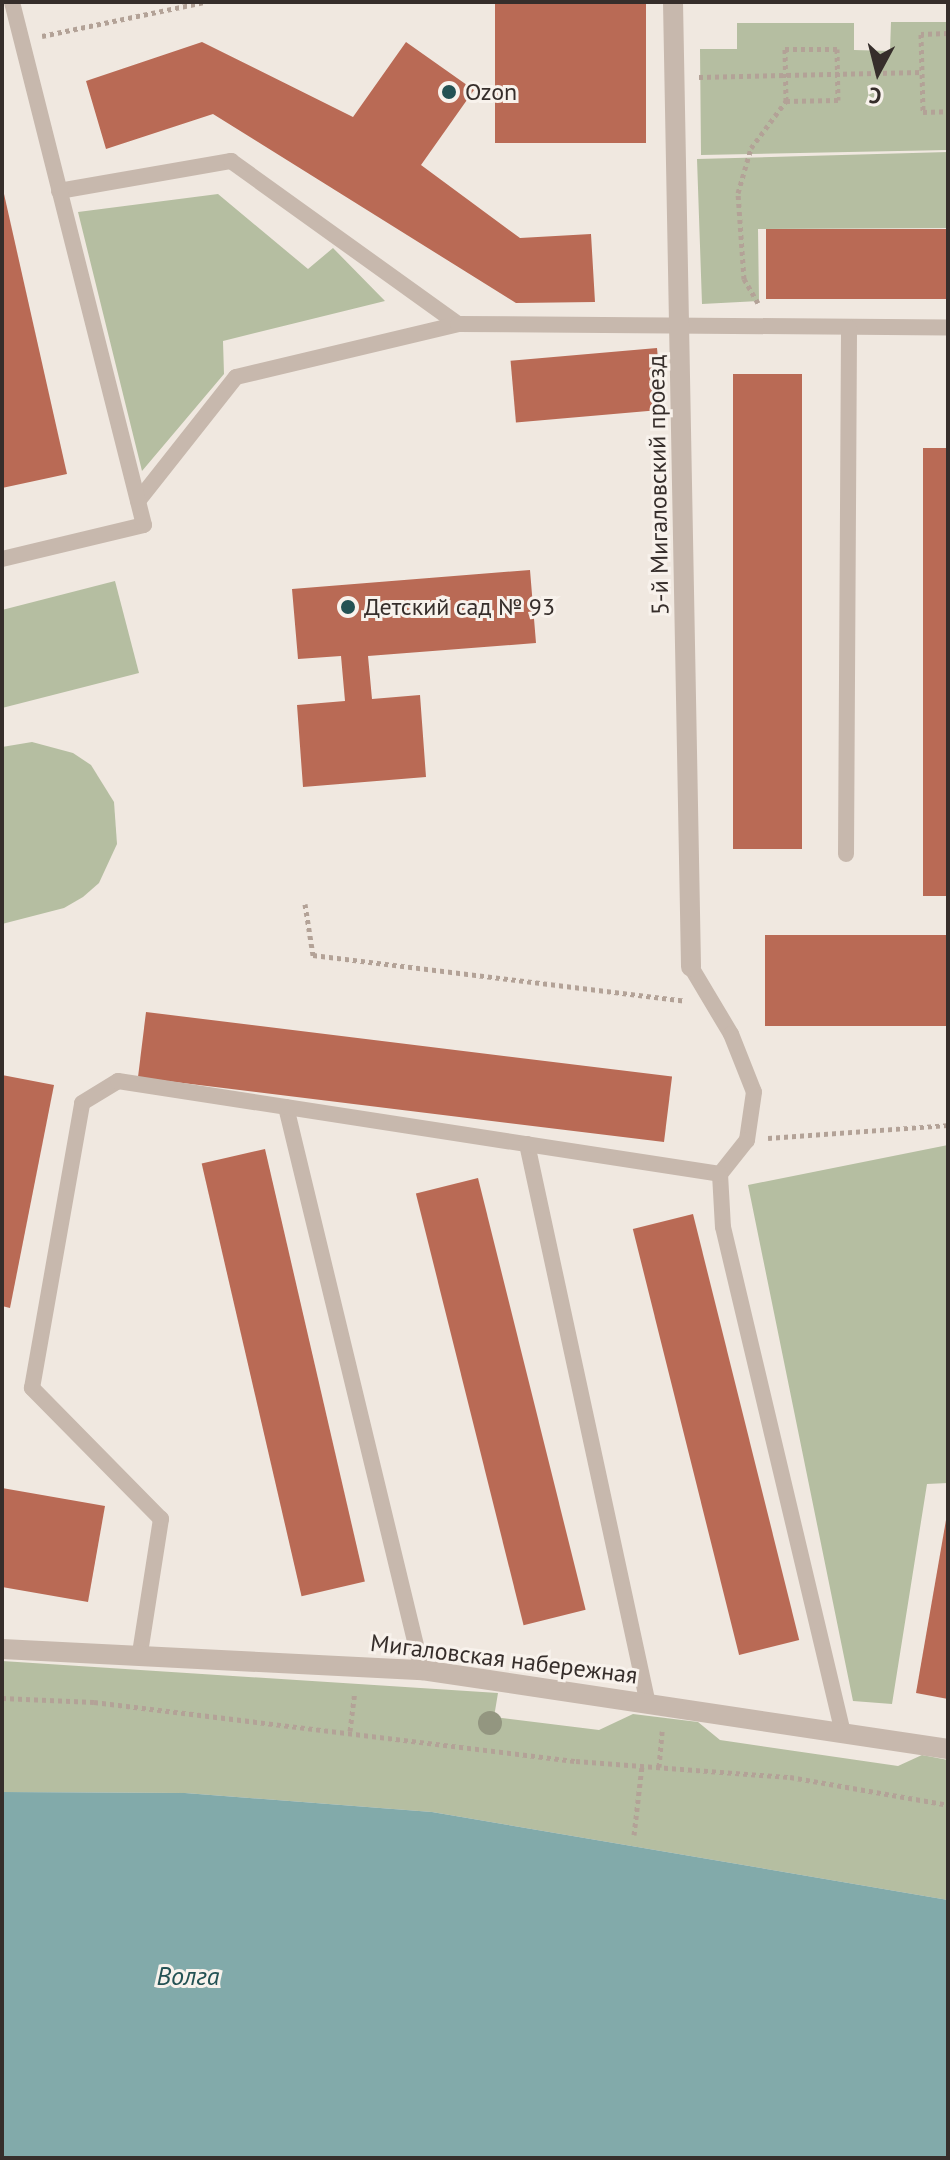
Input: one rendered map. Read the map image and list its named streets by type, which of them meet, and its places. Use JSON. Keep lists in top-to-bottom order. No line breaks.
{"streets":{"street":["5-й Мигаловский проезд","Мигаловская набережная"]},"water":["Волга"],"places":["Ozon","Детский сад № 93"],"north":"bottom"}
